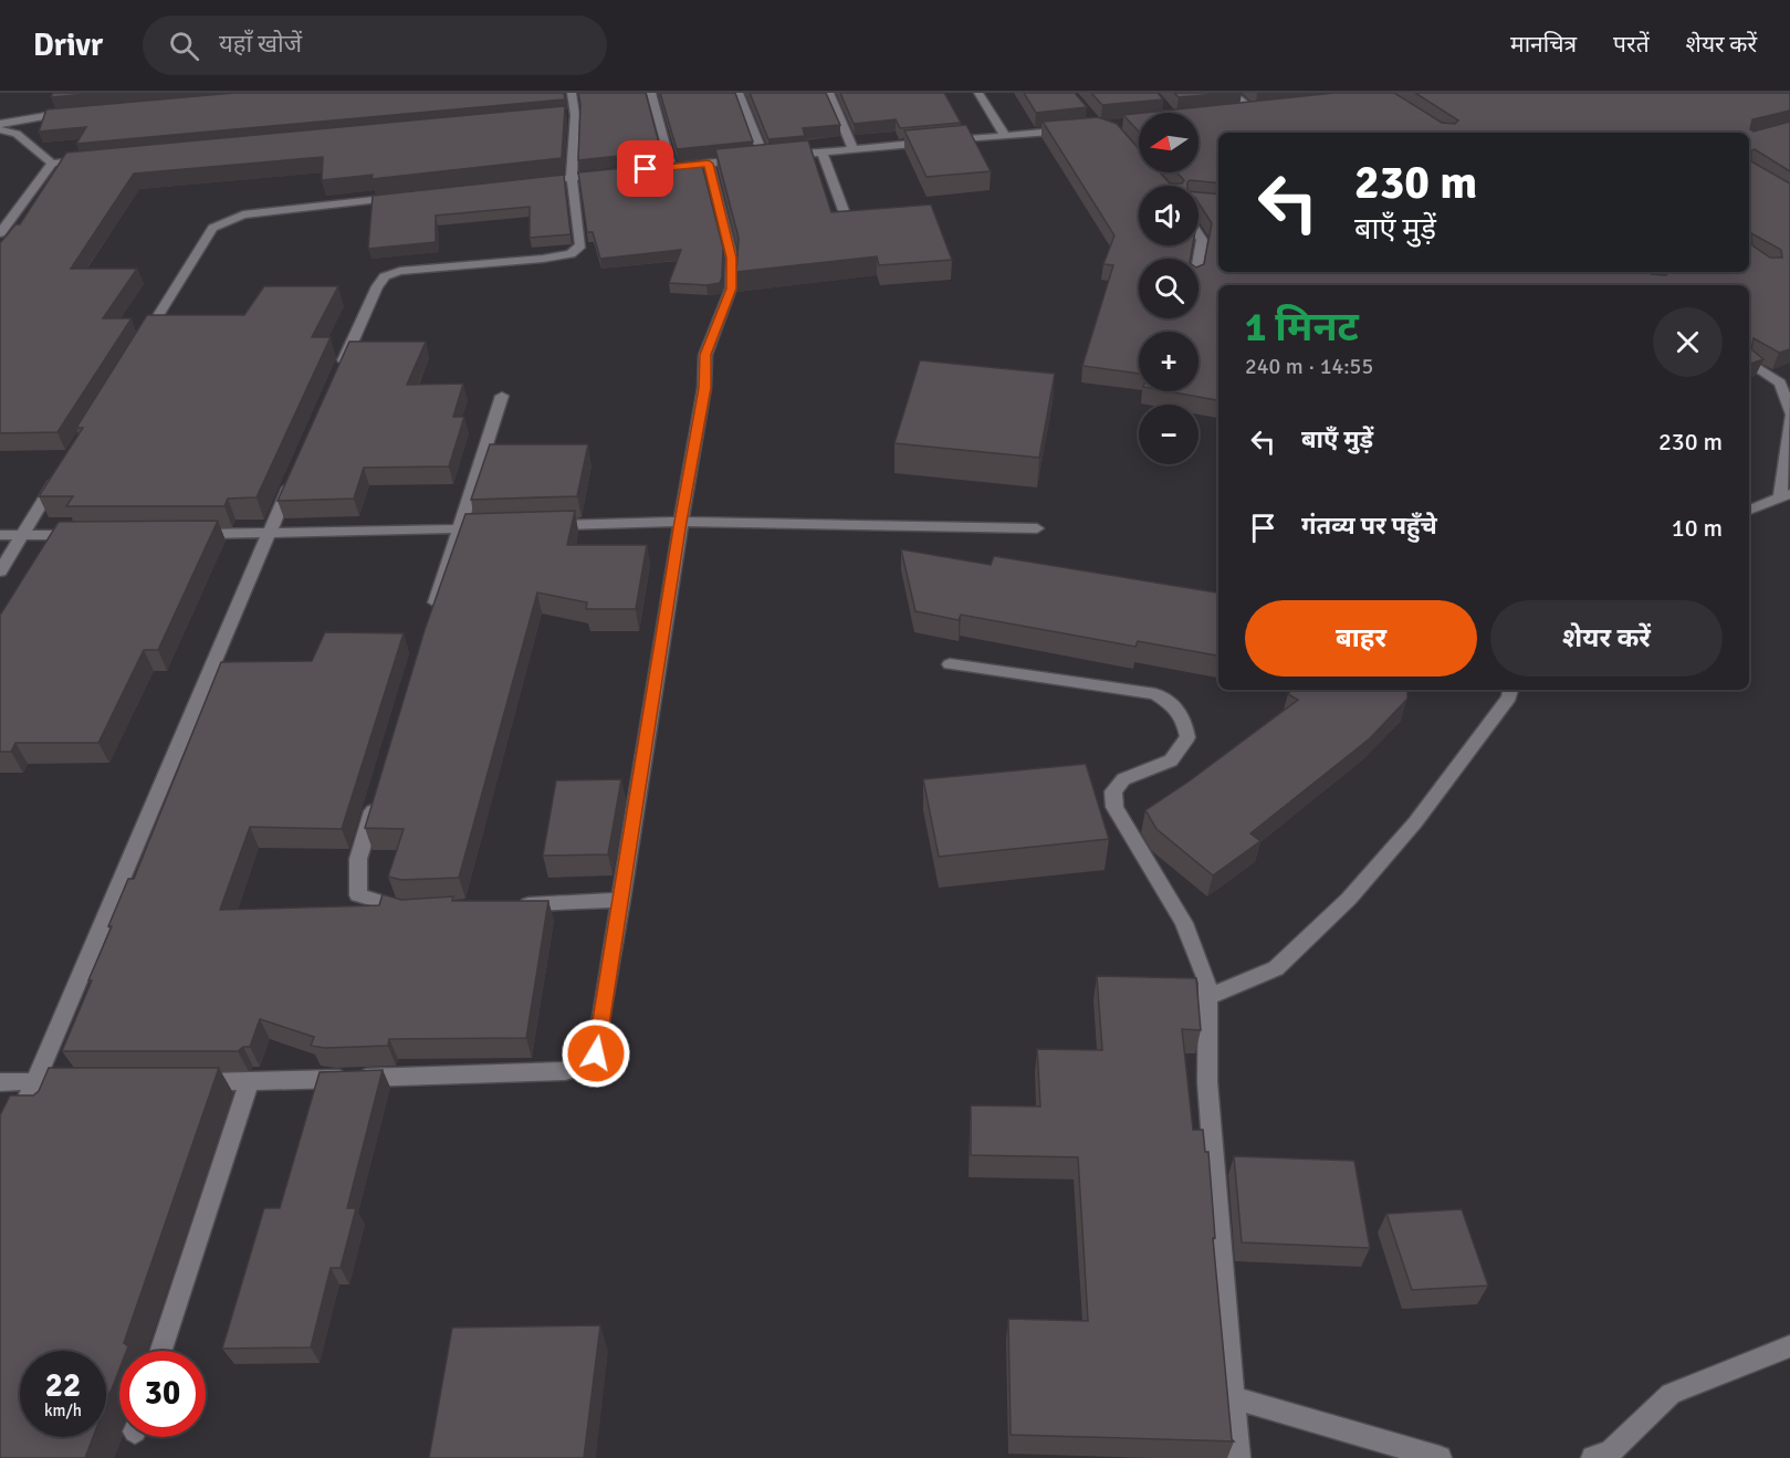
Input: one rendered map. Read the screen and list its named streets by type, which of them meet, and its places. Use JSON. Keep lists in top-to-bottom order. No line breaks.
{"north":"left","page":{"header":"Drivr","search":"यहाँ खोजें","nav":["मानचित्र","परतें","शेयर करें"],"map_buttons":["+","−"],"turn":["230 m","बाएँ मुड़ें"],"heading":["1 मिनट","240 m · 14:55"],"list":[{"name":"बाएँ मुड़ें","value":"230 m"},{"name":"गंतव्य पर पहुँचे","value":"10 m"}],"buttons":["बाहर","शेयर करें"],"speed":"22 km/h","limit":"30"}}
